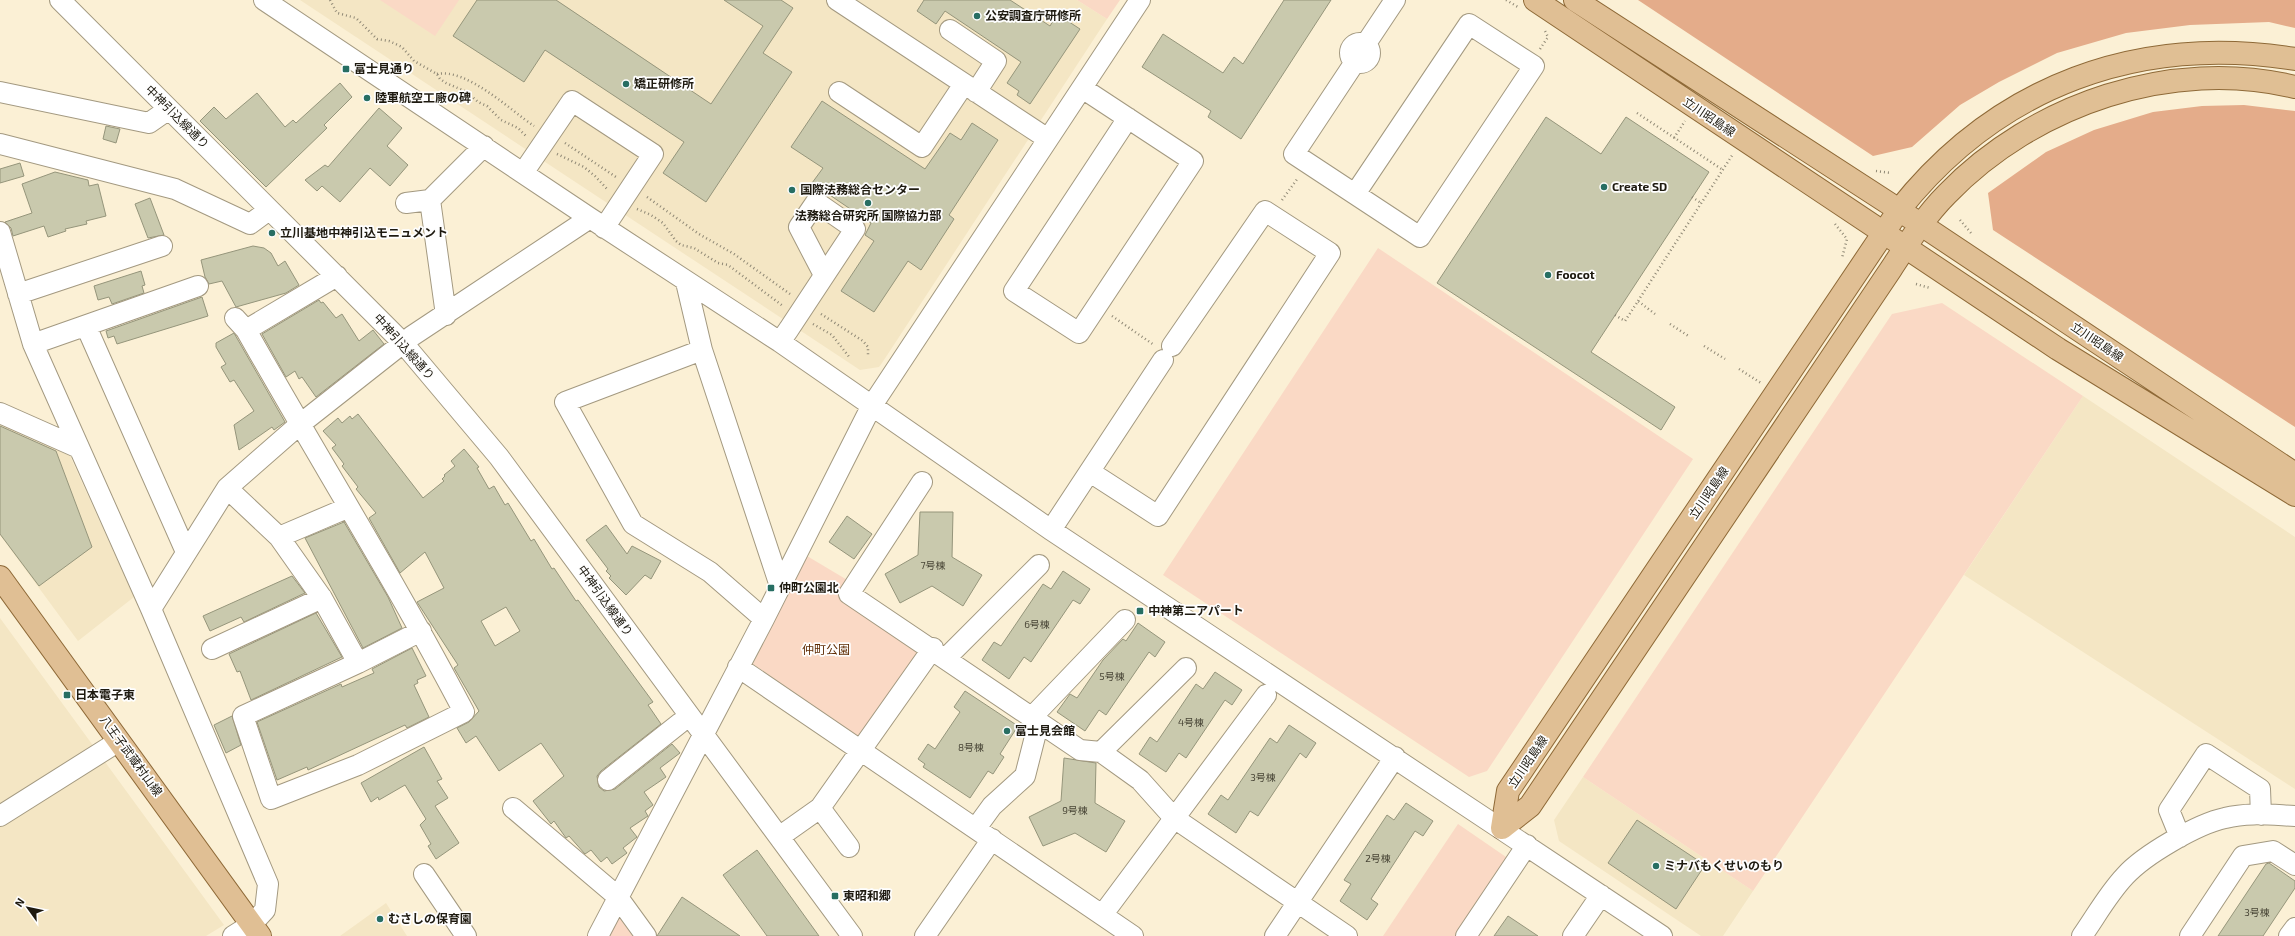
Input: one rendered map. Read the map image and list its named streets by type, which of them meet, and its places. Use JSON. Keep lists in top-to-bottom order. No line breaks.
{"streets":{"main road":["立川昭島線","八王子武蔵村山線"],"street":["中神引込線通り"]},"parks":["仲町公園"],"places":{"other":["公安調査庁研修所","矯正研修所","陸軍航空工廠の碑","Create SD","国際法務総合センター","法務総合研究所 国際協力部","立川基地中神引込モニュメント","Foocot","富士見会館","ミナバもくせいのもり","むさしの保育園"],"transit":["富士見通り","仲町公園北","中神第二アパート","日本電子東","東昭和郷"]},"house_numbers":["7号棟","6号棟","5号棟","4号棟","8号棟","3号棟","9号棟","2号棟","3号棟"],"north":"top left"}
